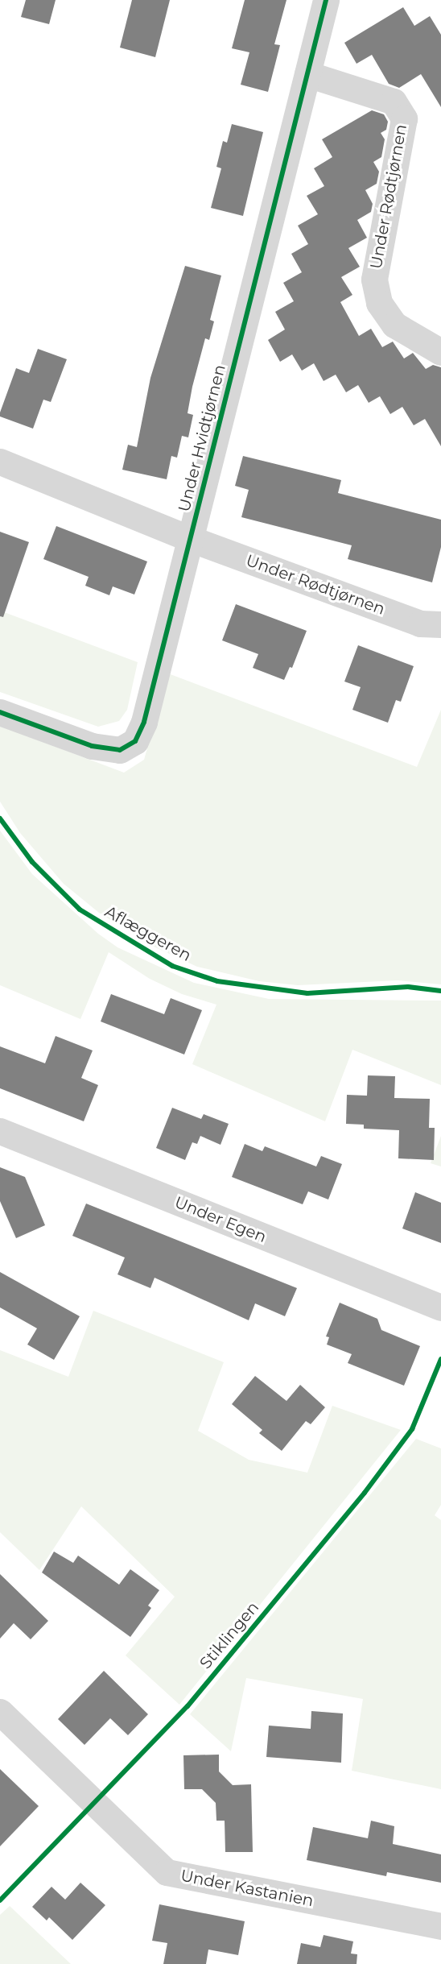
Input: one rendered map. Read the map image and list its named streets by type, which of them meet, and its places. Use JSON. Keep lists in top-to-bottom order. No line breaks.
{"streets":{"street":["Under Rødtjørnen","Under Hvidtjørnen","Under Egen","Under Kastanien"],"cycle path":["Aflæggeren","Stiklingen"]},"crossings":[["Under Rødtjørnen","Under Hvidtjørnen"]]}
